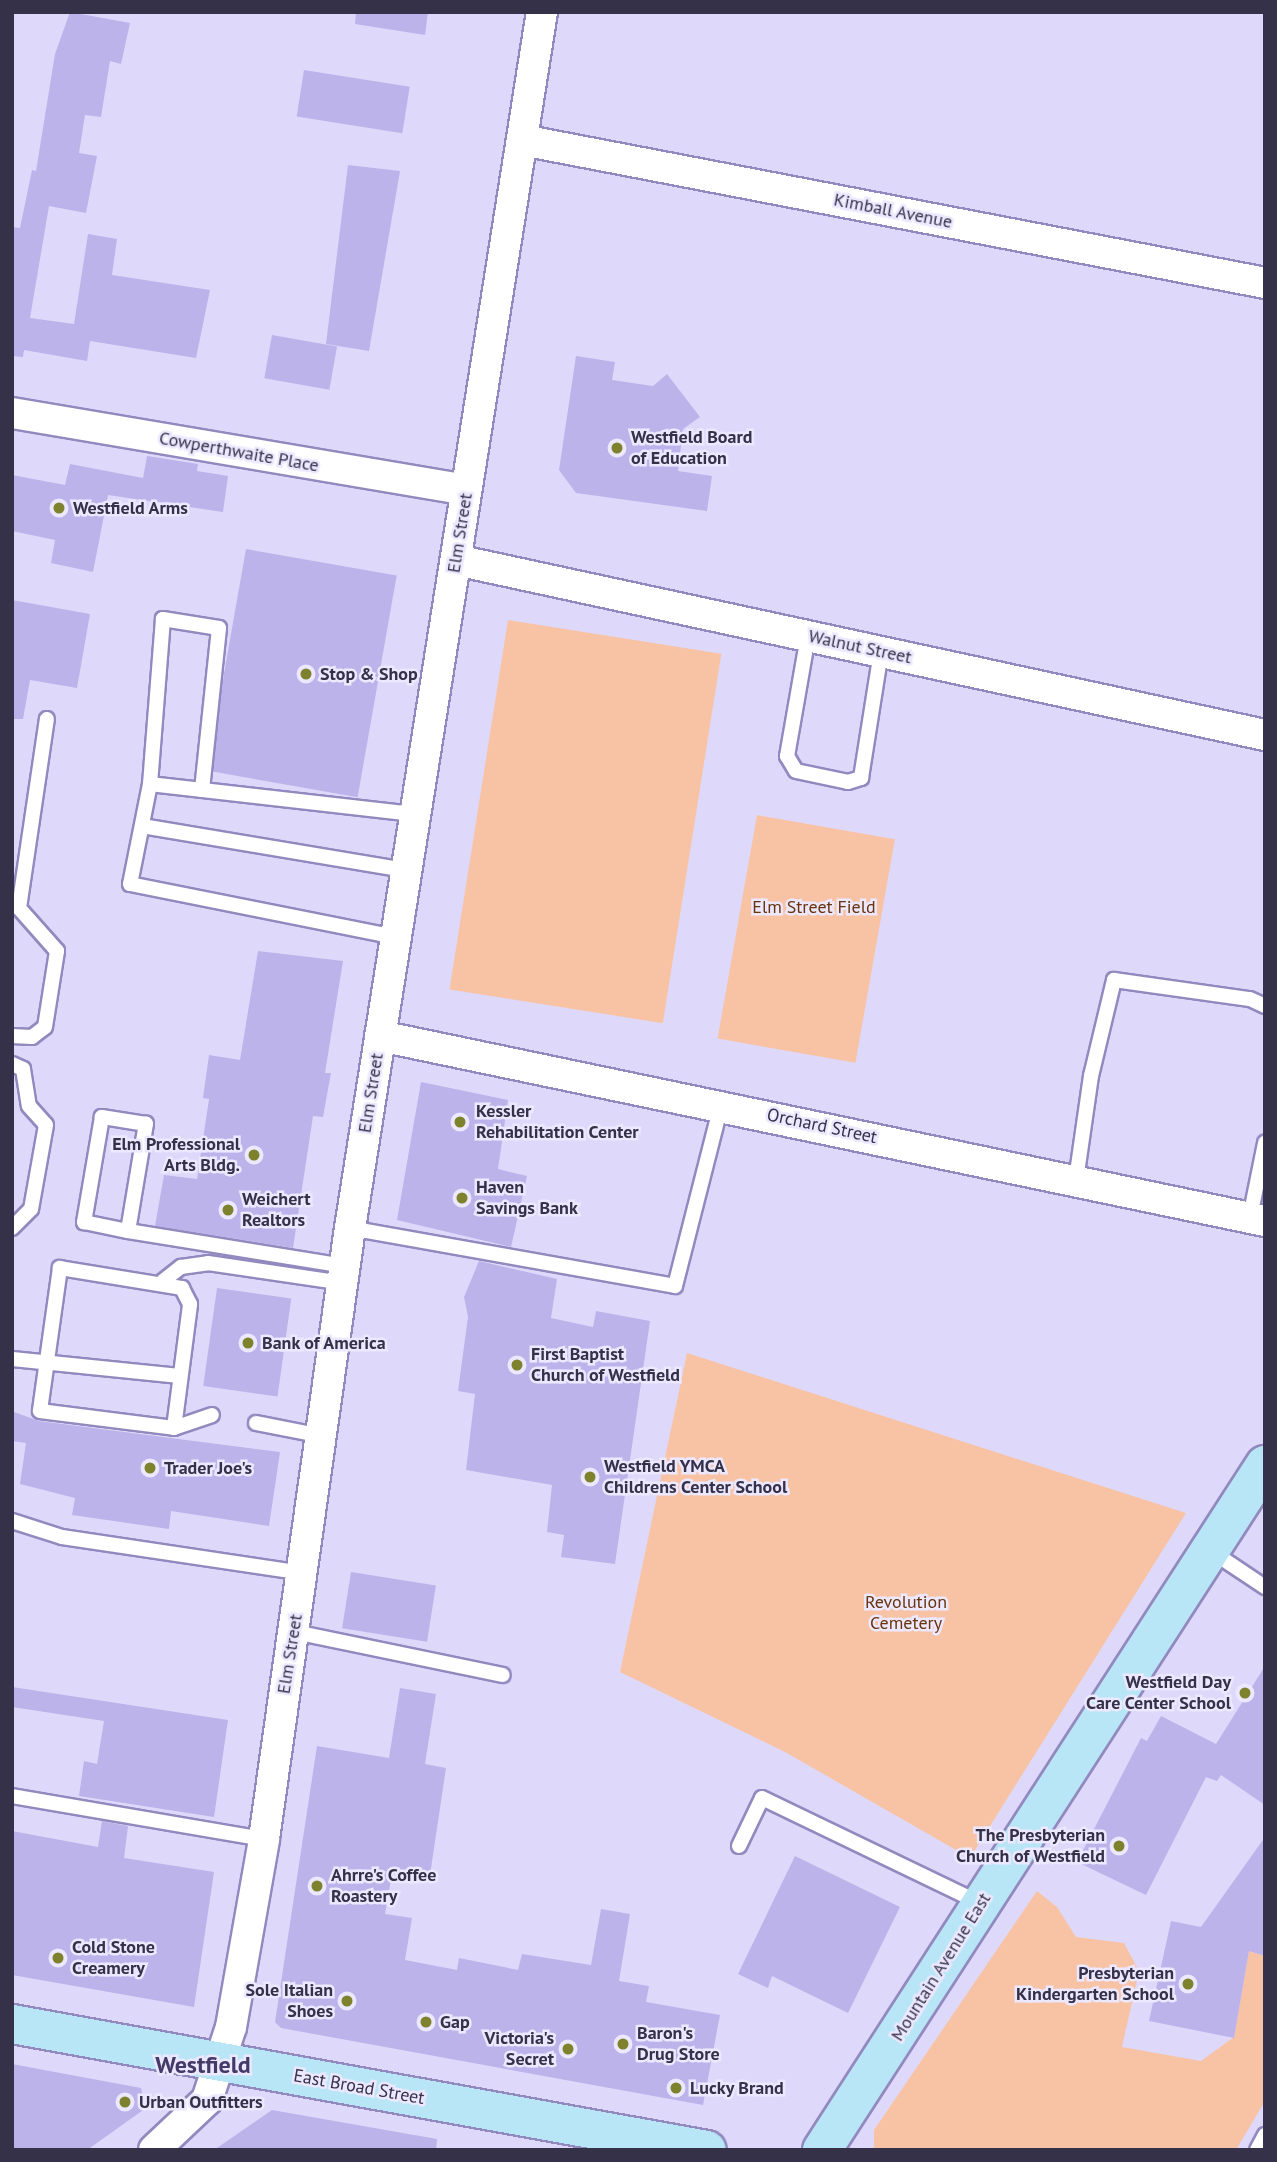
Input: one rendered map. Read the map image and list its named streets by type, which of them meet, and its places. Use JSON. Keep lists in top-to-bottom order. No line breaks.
{"streets":{"street":["Kimball Avenue","Cowperthwaite Place","Elm Street","Walnut Street","Orchard Street","Mountain Avenue East","East Broad Street"]},"crossings":[["Kimball Avenue","Elm Street"],["Cowperthwaite Place","Elm Street"],["Elm Street","Walnut Street"],["Elm Street","Orchard Street"],["Elm Street","East Broad Street"]],"districts":["Westfield"],"parks":["Elm Street Field","Revolution Cemetery"],"places":["Westfield Board of Education","Westfield Arms","Stop & Shop","Kessler Rehabilitation Center","Elm Professional Arts Bldg.","Haven Savings Bank","Weichert Realtors","Bank of America","First Baptist Church of Westfield","Trader Joe's","Westfield YMCA Childrens Center School","Westfield Day Care Center School","The Presbyterian Church of Westfield","Ahrre's Coffee Roastery","Cold Stone Creamery","Presbyterian Kindergarten School","Sole Italian Shoes","Gap","Baron's Drug Store","Victoria's Secret","Lucky Brand","Urban Outfitters"]}
